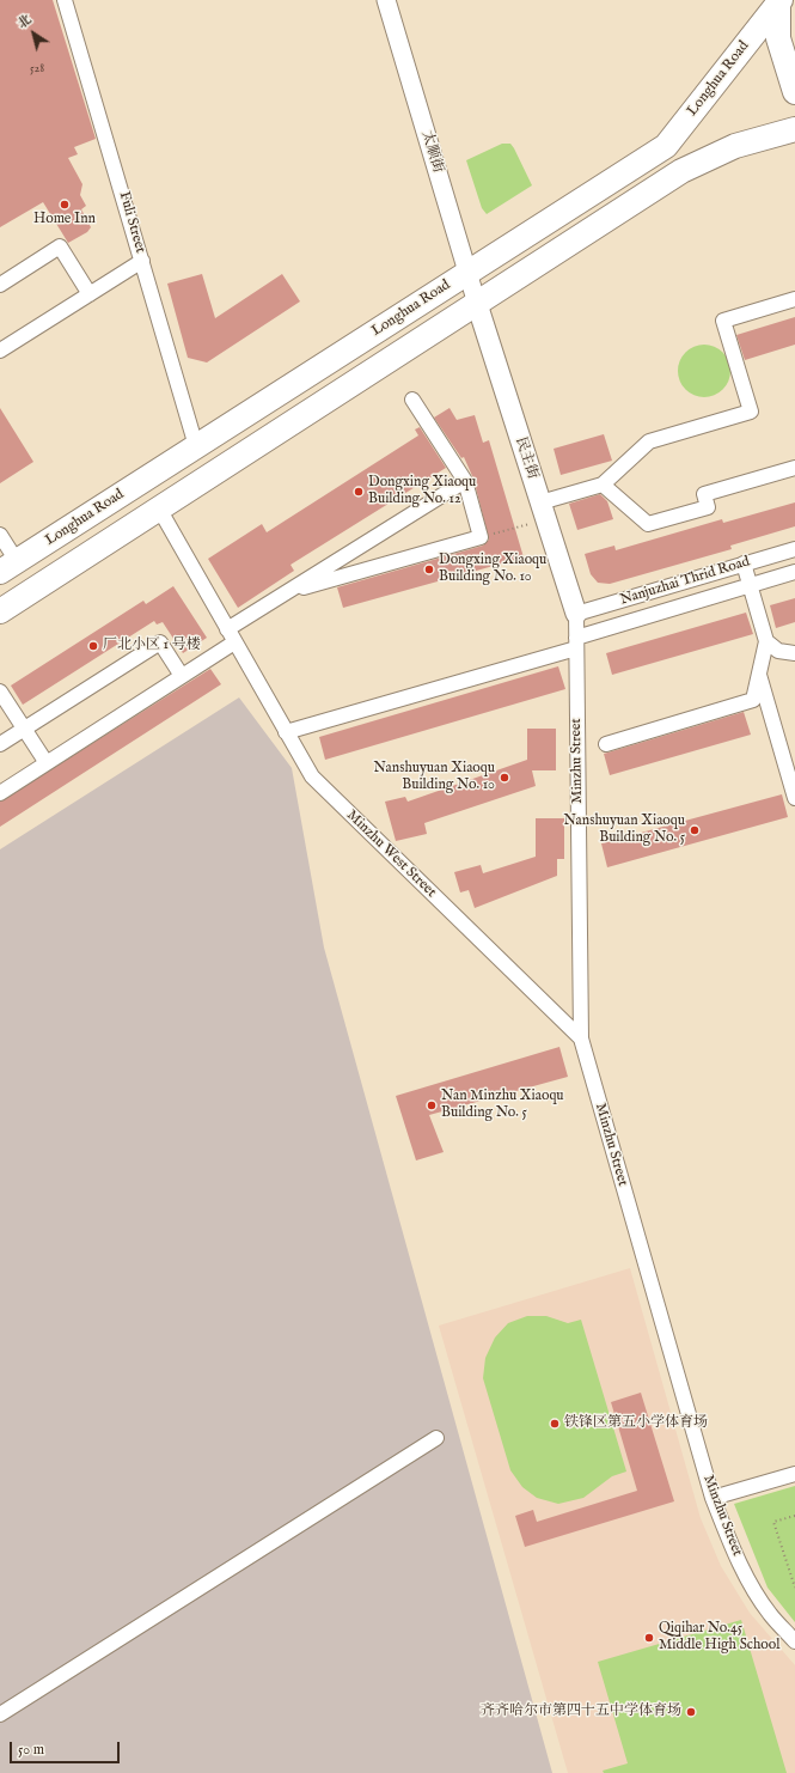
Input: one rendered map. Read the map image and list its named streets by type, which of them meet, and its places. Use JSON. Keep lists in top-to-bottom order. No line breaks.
{"streets":{"main road":["Longhua Road","民主街"],"street":["太顺街","Fuli Street","Nanjuzhai Thrid Road","Minzhu Street","Minzhu West Street"]},"crossings":[["Longhua Road","太顺街"],["Longhua Road","Fuli Street"],["太顺街","民主街"],["民主街","Nanjuzhai Thrid Road"],["民主街","Minzhu Street"],["Nanjuzhai Thrid Road","Minzhu Street"],["Nanjuzhai Thrid Road","Minzhu West Street"],["Minzhu Street","Minzhu West Street"]],"places":["Home Inn","Dongxing Xiaoqu Building No. 12","Dongxing Xiaoqu Building No. 10","厂北小区 1 号楼","Nanshuyuan Xiaoqu Building No. 10","Nanshuyuan Xiaoqu Building No. 5","Nan Minzhu Xiaoqu Building No. 5","铁锋区第五小学体育场","Qiqihar No.45 Middle High School","齐齐哈尔市第四十五中学体育场"],"house_numbers":["528"],"scale_bar":"50 m","north":"top left"}
